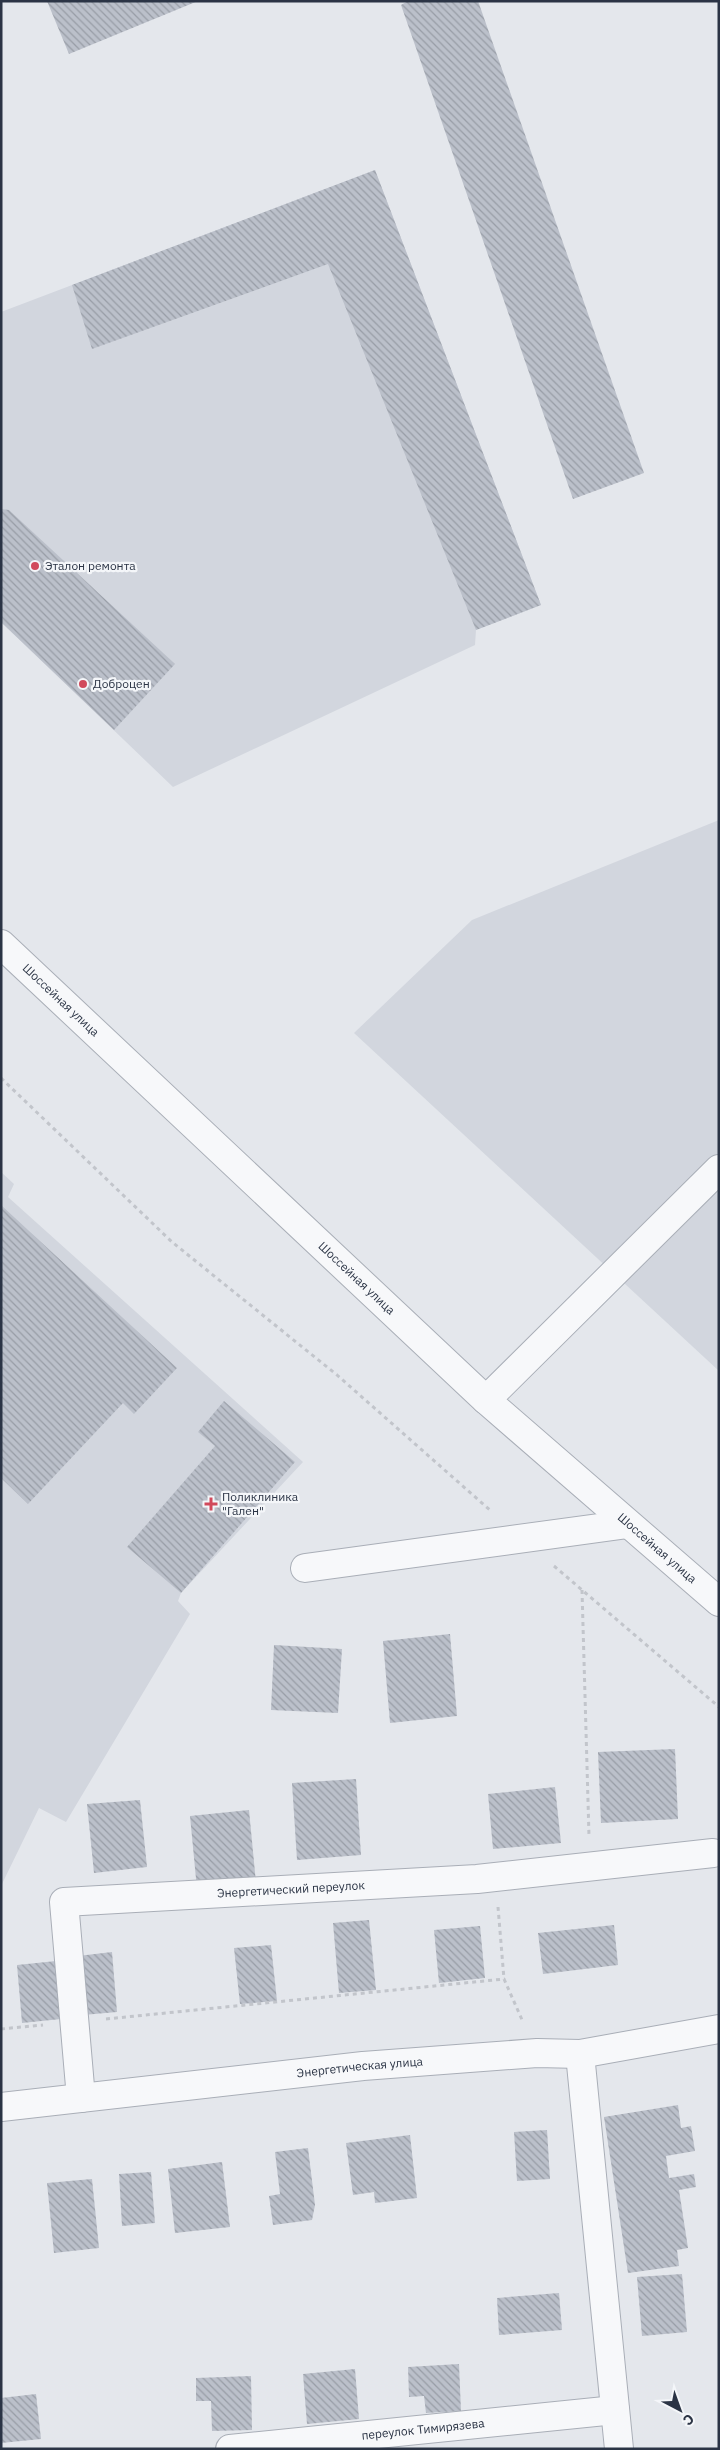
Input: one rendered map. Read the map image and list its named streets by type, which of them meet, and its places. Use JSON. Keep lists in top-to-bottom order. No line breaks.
{"streets":{"street":["Шоссейная улица","Энергетический переулок","Энергетическая улица","переулок Тимирязева"]},"crossings":[["Энергетический переулок","Энергетическая улица"]],"places":{"other":["Эталон ремонта","Доброцен"],"health":["Поликлиника \"Гален\""]},"north":"bottom right"}
